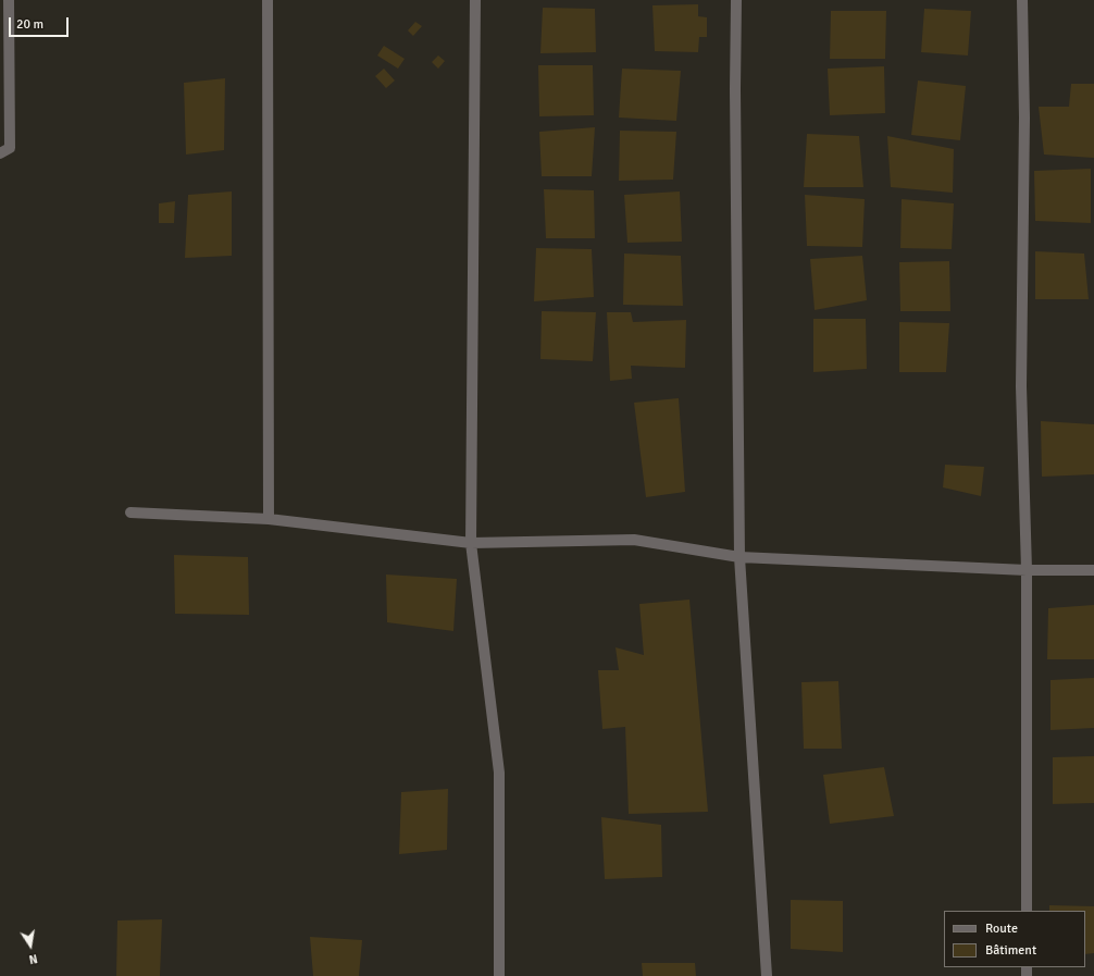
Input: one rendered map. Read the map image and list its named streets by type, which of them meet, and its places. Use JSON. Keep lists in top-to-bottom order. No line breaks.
{"legend":["Route","Bâtiment"],"scale_bar":"20 m","north":"bottom"}
